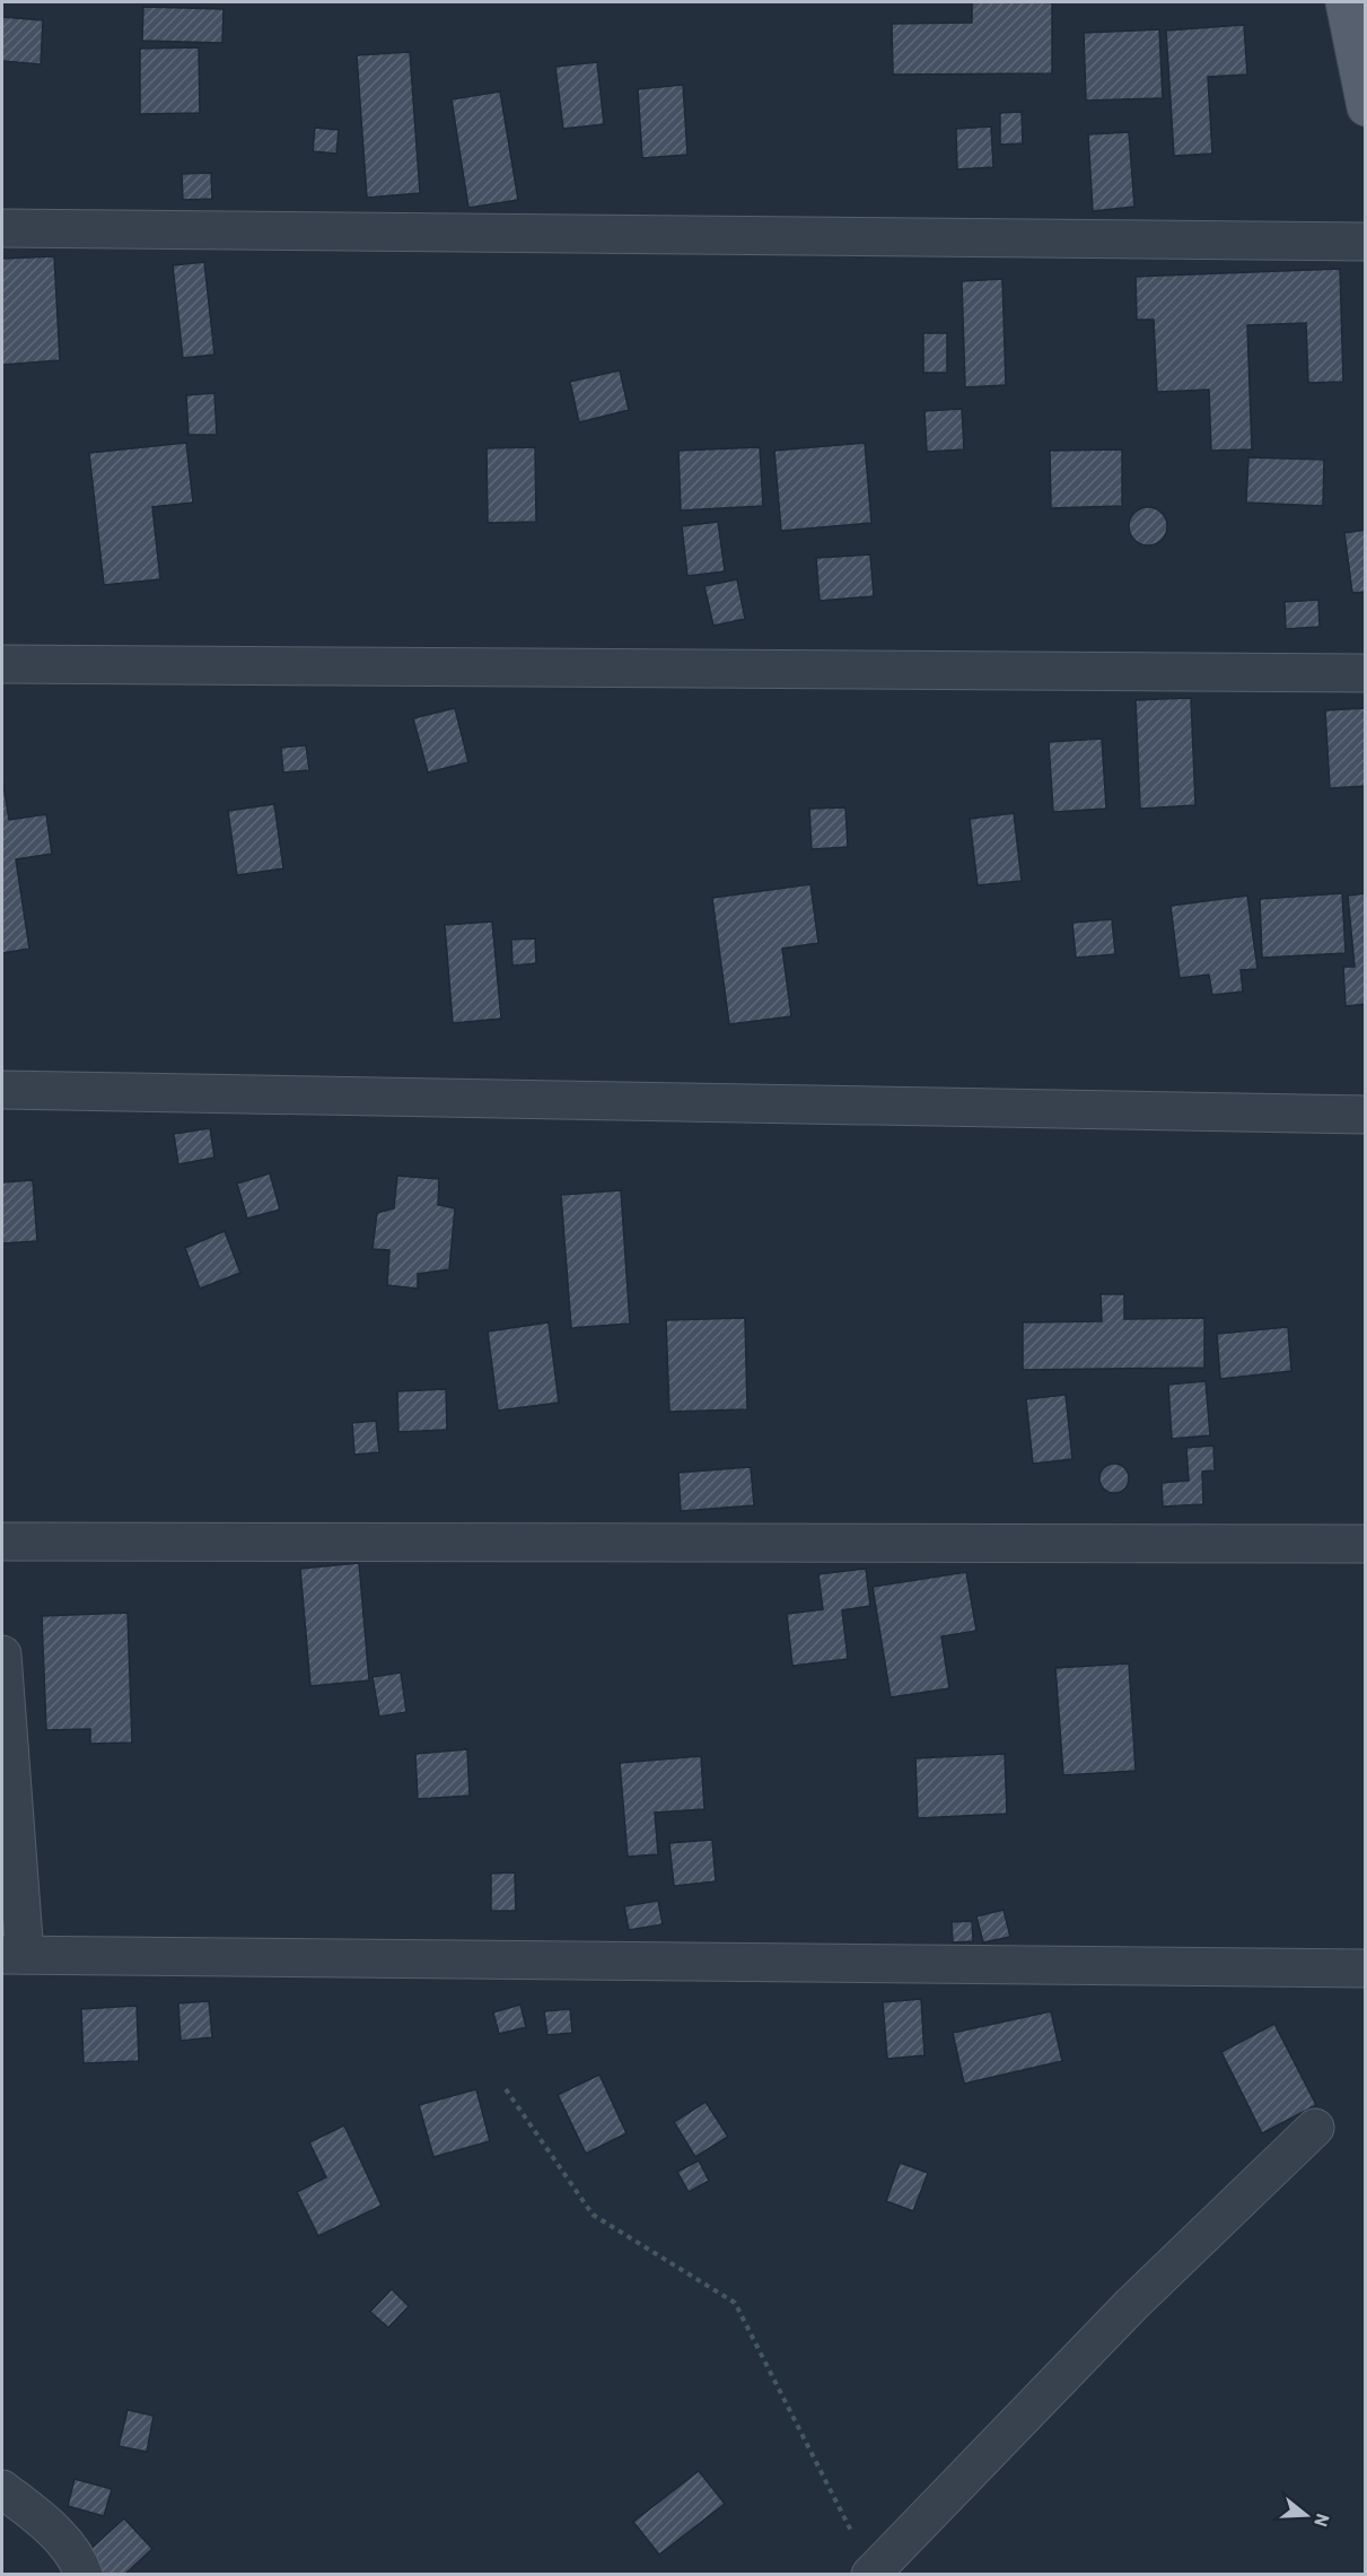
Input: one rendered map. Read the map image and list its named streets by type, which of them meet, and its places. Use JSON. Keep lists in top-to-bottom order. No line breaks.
{"north":"right"}
